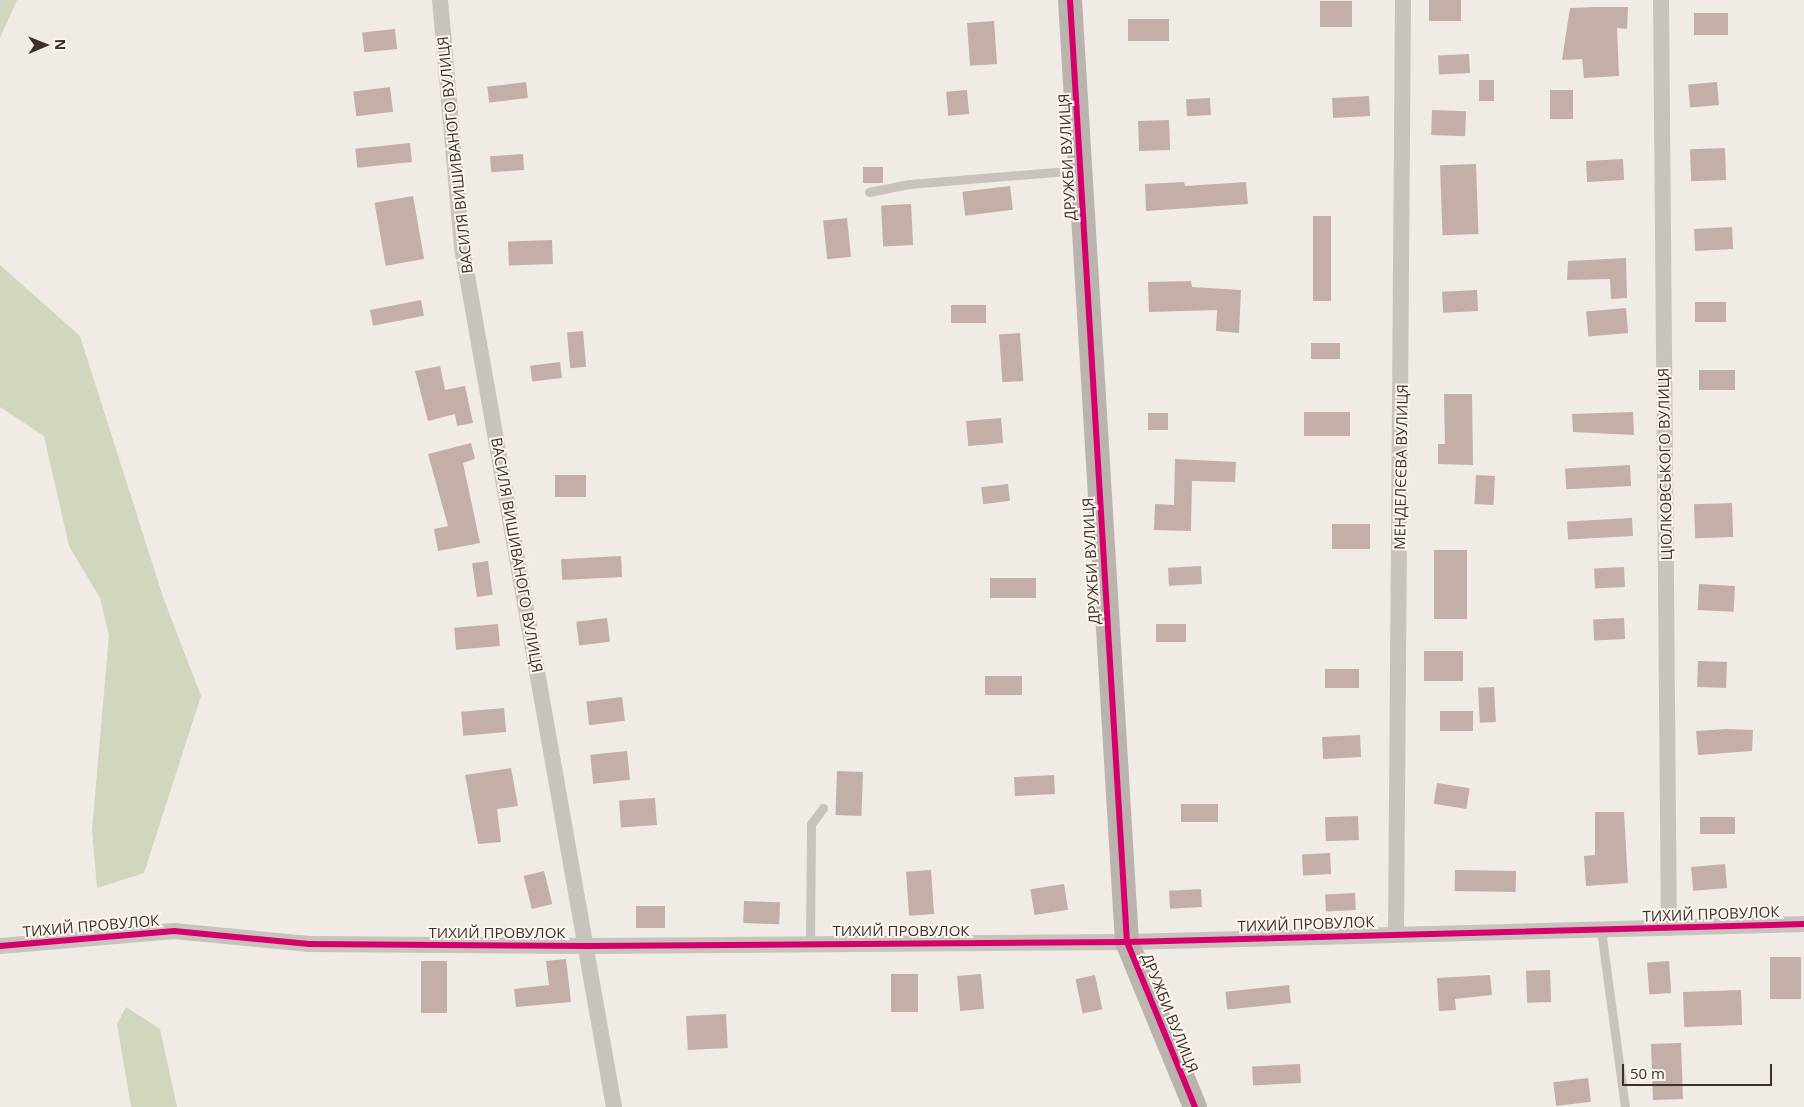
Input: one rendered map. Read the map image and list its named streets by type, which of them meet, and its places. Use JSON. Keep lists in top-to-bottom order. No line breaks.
{"streets":{"street":["ВАСИЛЯ ВИШИВАНОГО ВУЛИЦЯ","ДРУЖБИ ВУЛИЦЯ","ЦІОЛКОВСЬКОГО ВУЛИЦЯ","МЕНДЕЛЄЄВА ВУЛИЦЯ","ТИХИЙ ПРОВУЛОК"]},"crossings":[["ВАСИЛЯ ВИШИВАНОГО ВУЛИЦЯ","ТИХИЙ ПРОВУЛОК"],["ДРУЖБИ ВУЛИЦЯ","ТИХИЙ ПРОВУЛОК"],["ЦІОЛКОВСЬКОГО ВУЛИЦЯ","ТИХИЙ ПРОВУЛОК"],["МЕНДЕЛЄЄВА ВУЛИЦЯ","ТИХИЙ ПРОВУЛОК"]],"scale_bar":"50 m","north":"right"}
